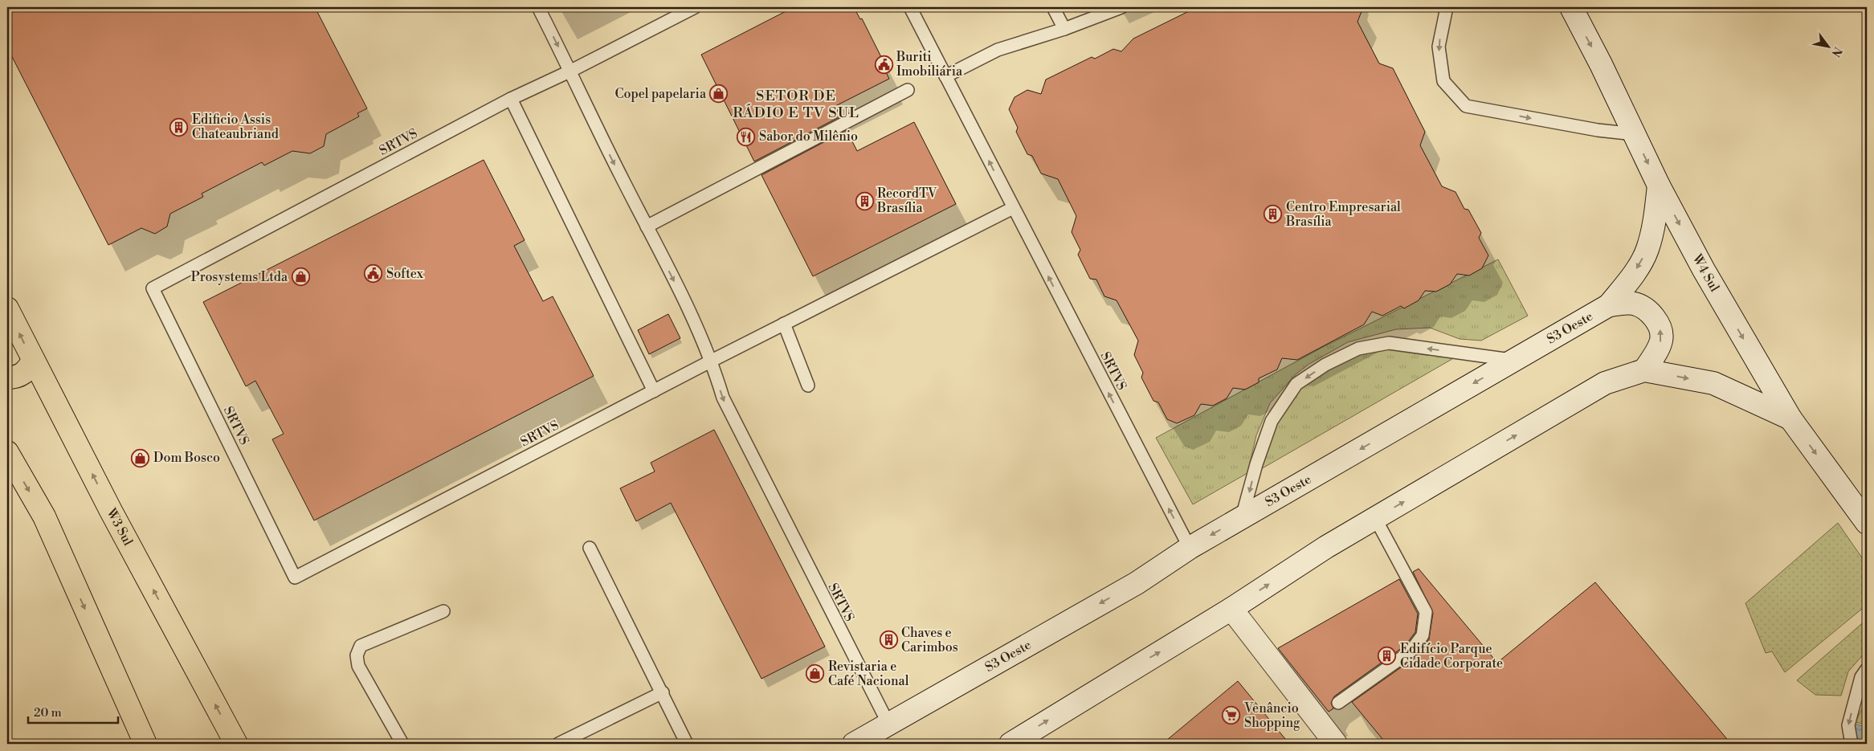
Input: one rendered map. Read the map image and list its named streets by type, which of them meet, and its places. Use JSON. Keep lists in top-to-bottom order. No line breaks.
{"streets":{"main road":["W4 Sul","S3 Oeste","W3 Sul"],"lane":["SRTVS"]},"crossings":[["SRTVS","S3 Oeste"],["W4 Sul","S3 Oeste"]],"one_way":["W4 Sul"],"districts":["SETOR DE RÁDIO E TV SUL"],"places":{"public building":["Buriti Imobiliária","Softex"],"shop":["Copel papelaria","Prosystems Ltda","Dom Bosco","Revistaria e Café Nacional"],"building":["Edificio Assis Chateaubriand","RecordTV Brasília","Centro Empresarial Brasília","Chaves e Carimbos","Edifício Parque Cidade Corporate"],"restaurant":["Sabor do Milênio"],"supermarket":["Venâncio Shopping"]},"scale_bar":"20 m","north":"bottom right"}
